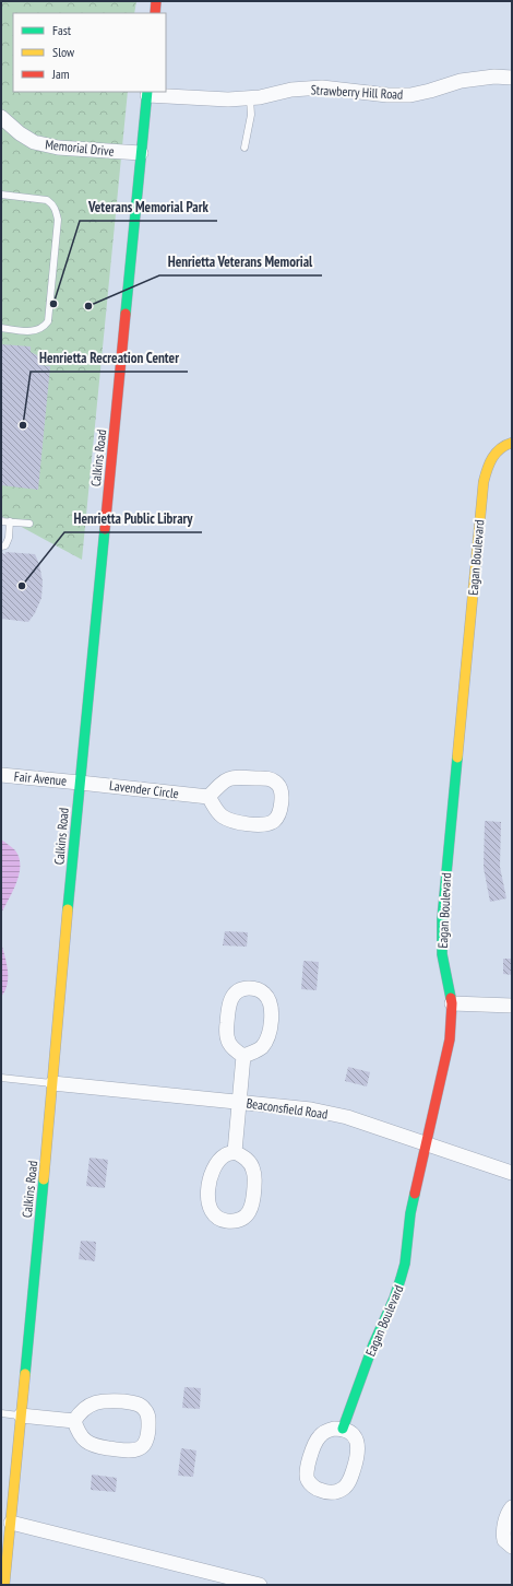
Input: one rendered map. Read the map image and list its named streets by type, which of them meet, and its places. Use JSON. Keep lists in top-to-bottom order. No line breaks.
{"streets":{"main road":["Calkins Road","Eagan Boulevard"],"street":["Strawberry Hill Road","Memorial Drive","Fair Avenue","Lavender Circle","Beaconsfield Road"]},"crossings":[["Strawberry Hill Road","Calkins Road"],["Memorial Drive","Calkins Road"],["Calkins Road","Fair Avenue"],["Calkins Road","Lavender Circle"],["Calkins Road","Beaconsfield Road"],["Eagan Boulevard","Beaconsfield Road"],["Fair Avenue","Lavender Circle"]],"places":["Veterans Memorial Park","Henrietta Veterans Memorial","Henrietta Recreation Center","Henrietta Public Library"],"legend":["Fast","Slow","Jam"]}
